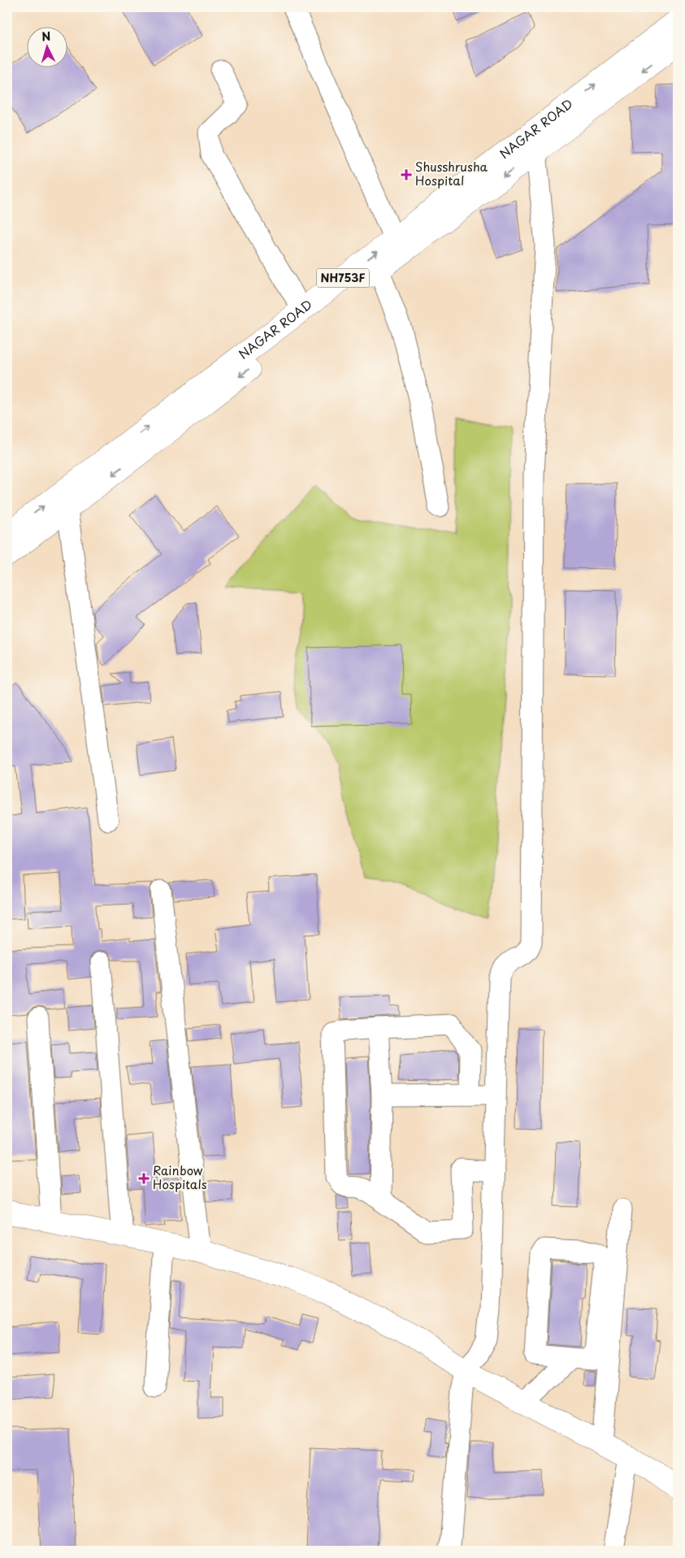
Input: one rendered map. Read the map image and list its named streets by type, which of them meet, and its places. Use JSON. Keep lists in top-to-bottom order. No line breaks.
{"streets":{"main road":["NAGAR ROAD","NH753F"]},"places":{"health":["Shusshrusha Hospital","Rainbow Hospitals"]},"north":"top"}
